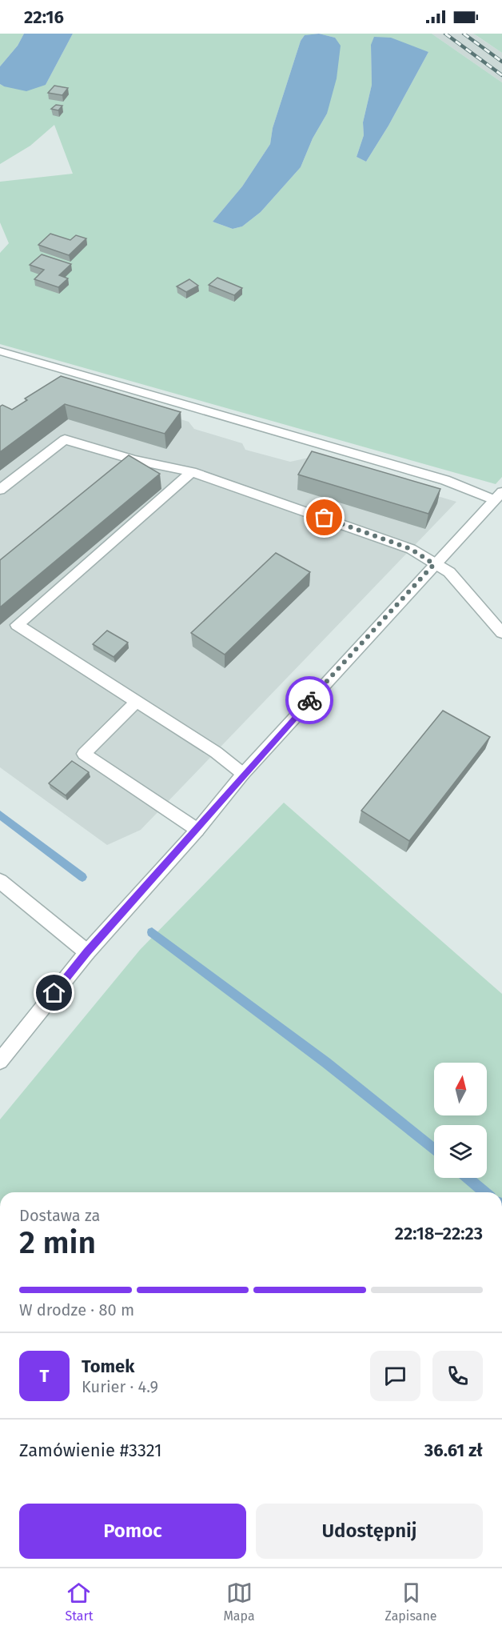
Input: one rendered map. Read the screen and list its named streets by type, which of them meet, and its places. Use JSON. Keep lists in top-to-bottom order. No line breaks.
{"north":"top","page":{"status":"22:16","heading":["2 min","Dostawa za","22:18–22:23"],"panel":["Tomek","Kurier · 4.9","Zamówienie #3321","36.61 zł"],"bar":"W drodze · 80 m","round":"T","buttons":["Pomoc","Udostępnij"],"tabs":["Start","Mapa","Zapisane"]}}
